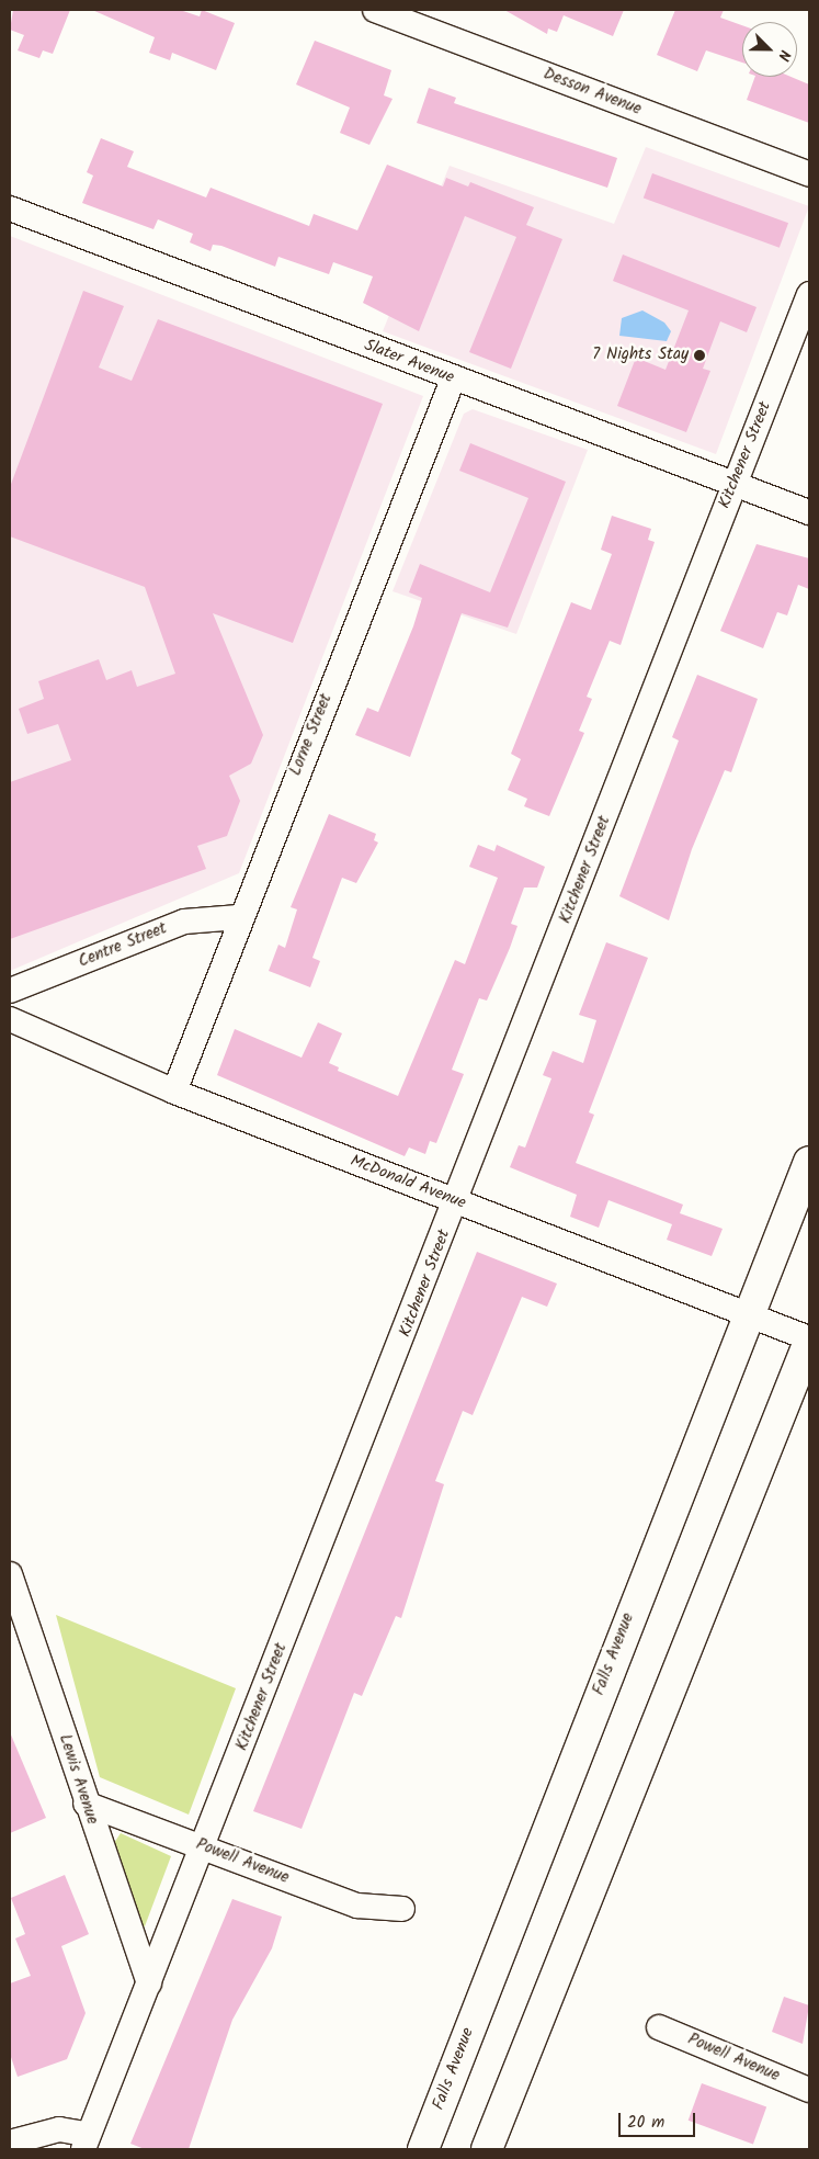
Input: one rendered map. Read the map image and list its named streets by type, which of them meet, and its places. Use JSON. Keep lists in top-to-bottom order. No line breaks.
{"streets":{"highway":["Falls Avenue"],"street":["Desson Avenue","Slater Avenue","Kitchener Street","Lorne Street","Centre Street","McDonald Avenue","Lewis Avenue","Powell Avenue"]},"crossings":[["Slater Avenue","Kitchener Street"],["Slater Avenue","Lorne Street"],["Kitchener Street","McDonald Avenue"],["Kitchener Street","Lewis Avenue"],["Kitchener Street","Powell Avenue"],["Lorne Street","Centre Street"],["Lorne Street","McDonald Avenue"],["McDonald Avenue","Falls Avenue"],["Lewis Avenue","Powell Avenue"]],"places":["7 Nights Stay"],"scale_bar":"20 m","north":"bottom right"}
